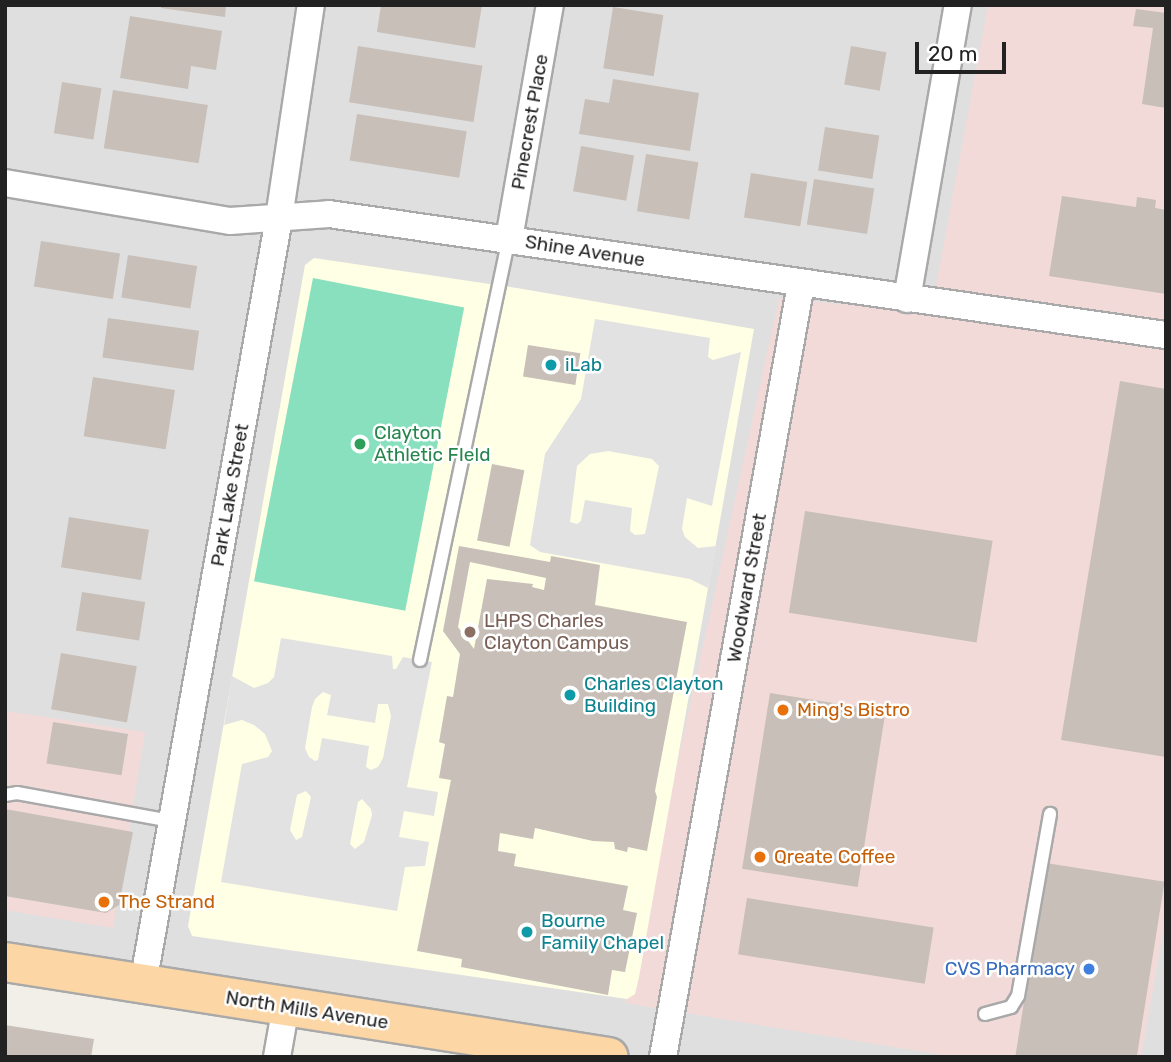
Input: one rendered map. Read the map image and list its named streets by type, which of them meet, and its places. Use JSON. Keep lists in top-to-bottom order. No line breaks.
{"streets":{"main road":["North Mills Avenue"],"street":["Pinecrest Place","Shine Avenue","Park Lake Street","Woodward Street"]},"crossings":[["Pinecrest Place","Shine Avenue"],["Shine Avenue","Park Lake Street"],["Shine Avenue","Woodward Street"],["Park Lake Street","North Mills Avenue"]],"places":["iLab","Clayton Athletic FIeld","LHPS Charles Clayton Campus","Charles Clayton Building","Ming's Bistro","Qreate Coffee","The Strand","Bourne Family Chapel","CVS Pharmacy"],"scale_bar":"20 m"}
